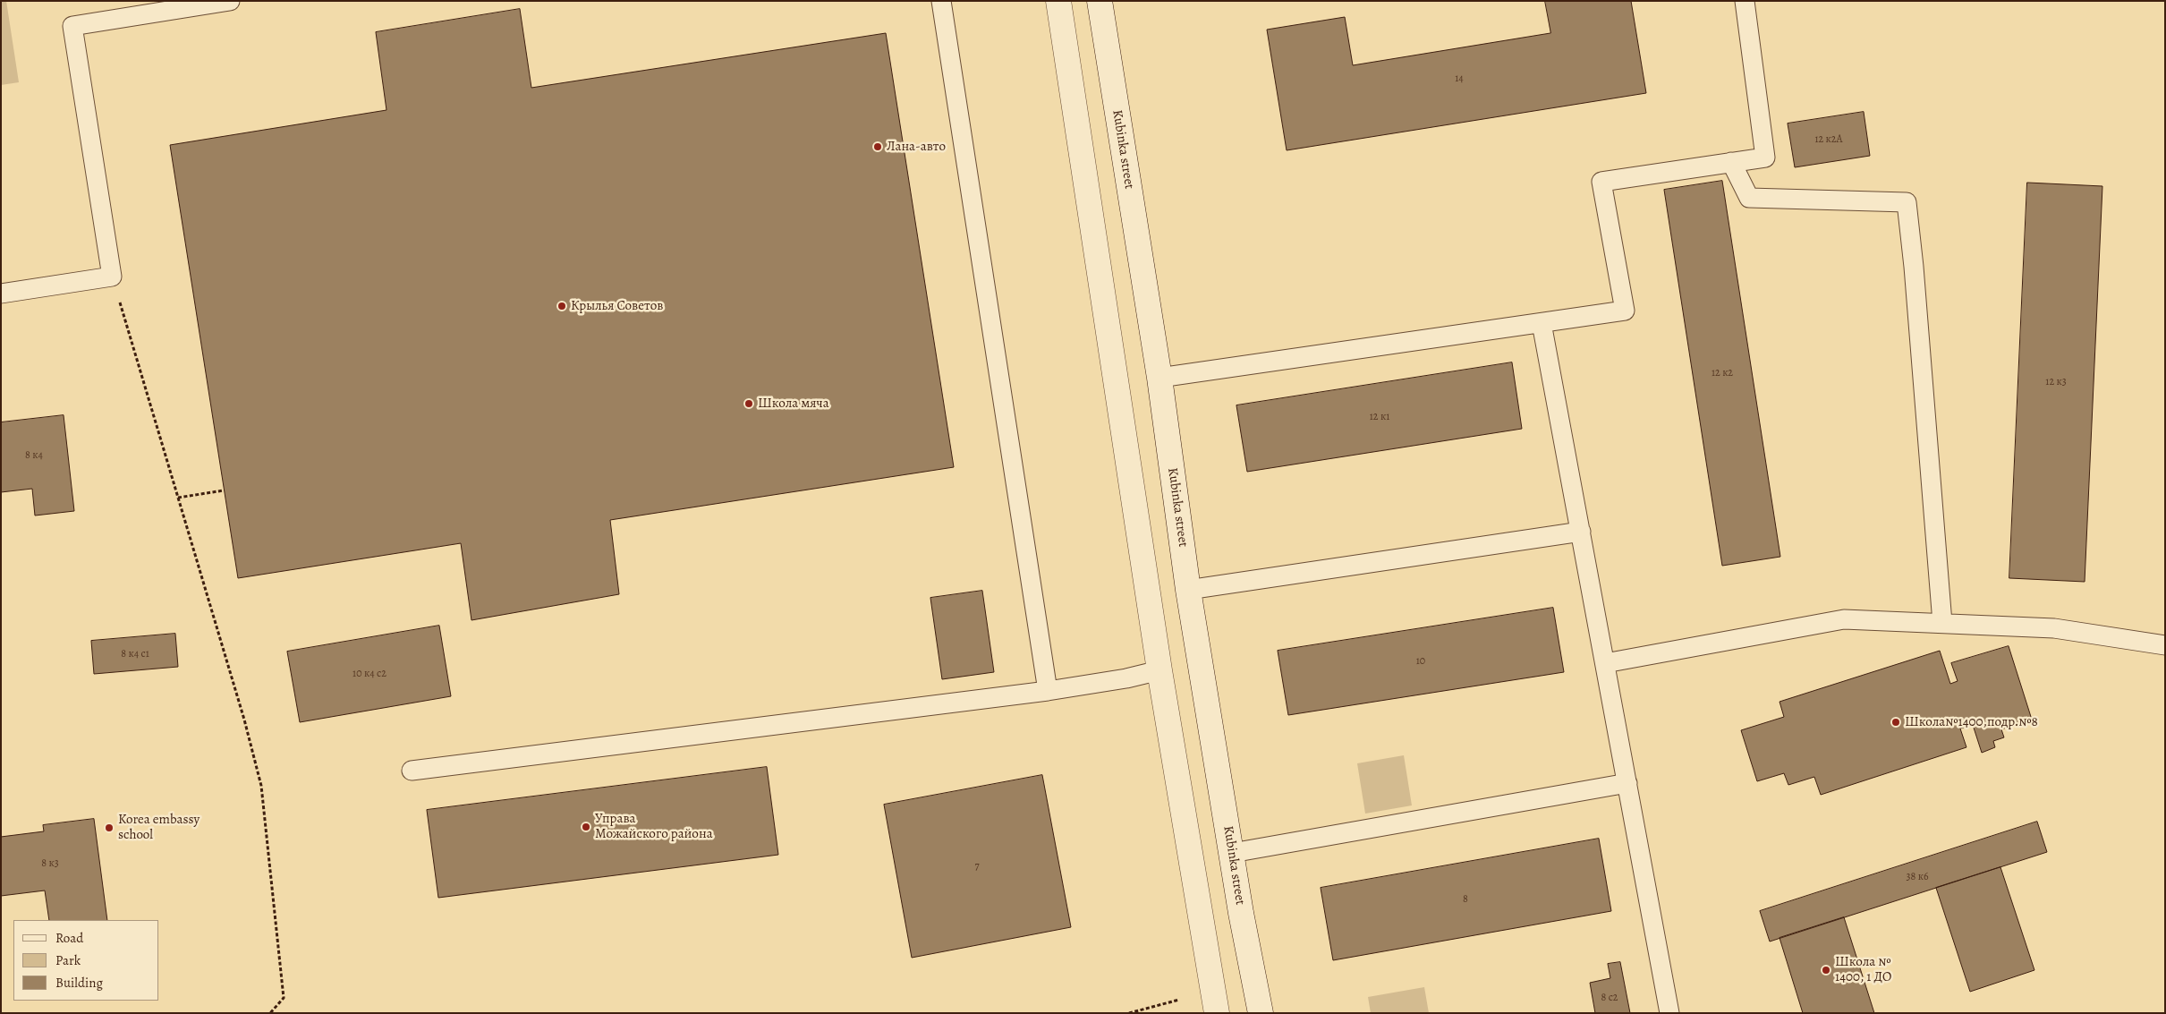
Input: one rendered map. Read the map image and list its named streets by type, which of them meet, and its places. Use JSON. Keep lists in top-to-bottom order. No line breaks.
{"streets":{"main road":["Kubinka street"]},"places":["Лана-авто","Крылья Советов","Школа мяча","Школа№1400,подр.№8","Управа Можайского района","Korea embassy school","Школа № 1400, 1 ДО"],"house_numbers":["14","12 к2А","12 к2","12 к3","12 к1","8 к4","8 к4 с1","10","10 к4 с2","8 к3","7","38 к6","8","8 с2"],"legend":["Road","Park","Building"]}
